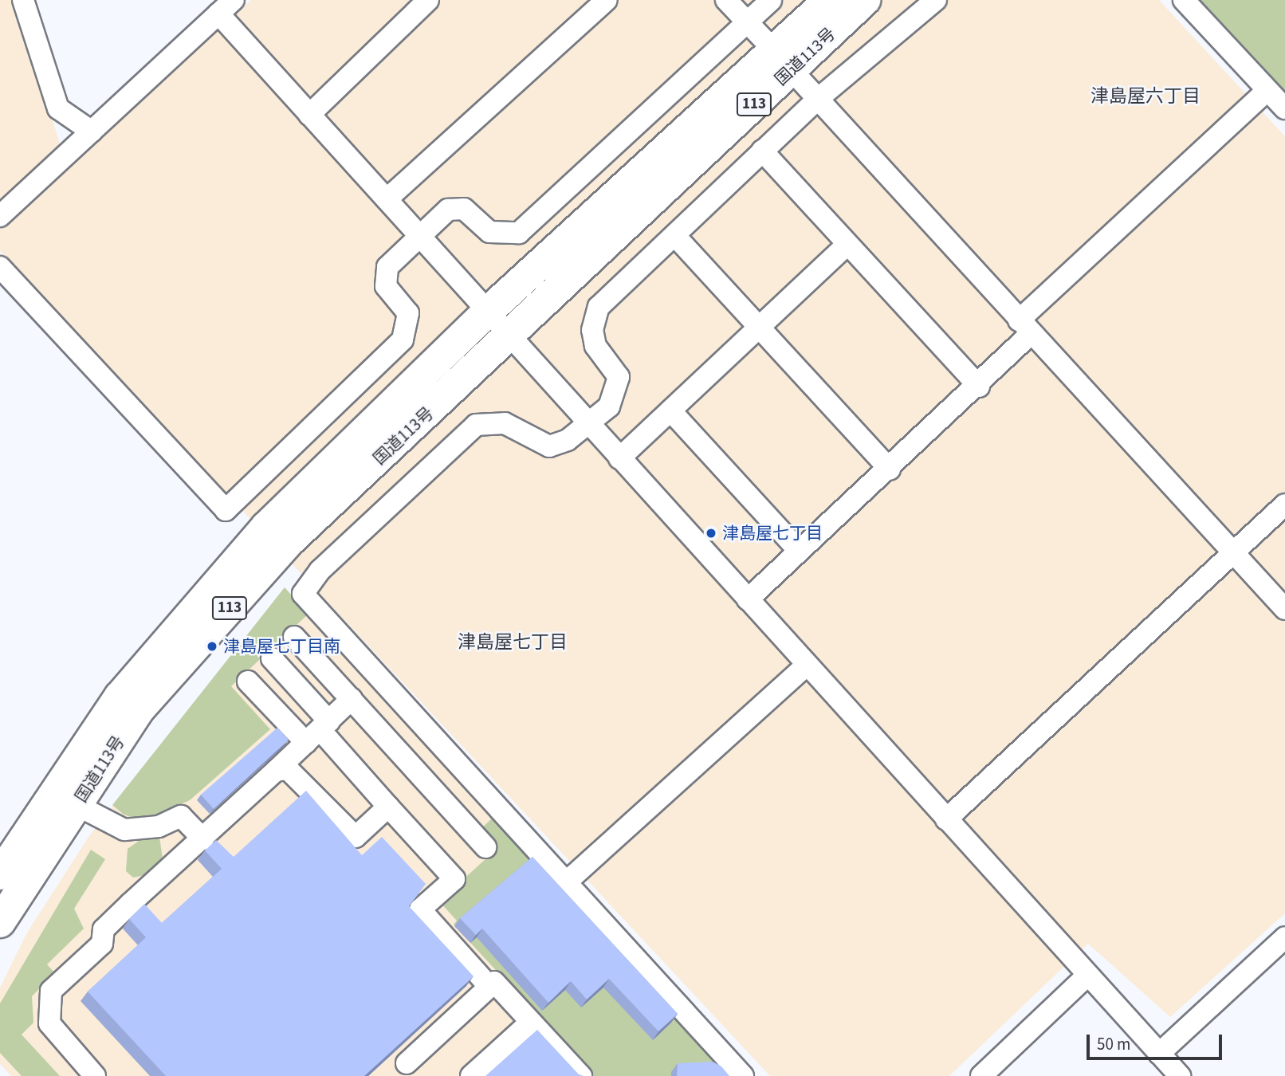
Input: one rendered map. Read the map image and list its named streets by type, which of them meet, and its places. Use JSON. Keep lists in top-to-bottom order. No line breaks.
{"streets":{"highway":["国道113号","113"]},"districts":["津島屋六丁目","津島屋七丁目"],"places":["津島屋七丁目","津島屋七丁目南"],"scale_bar":"50 m"}
